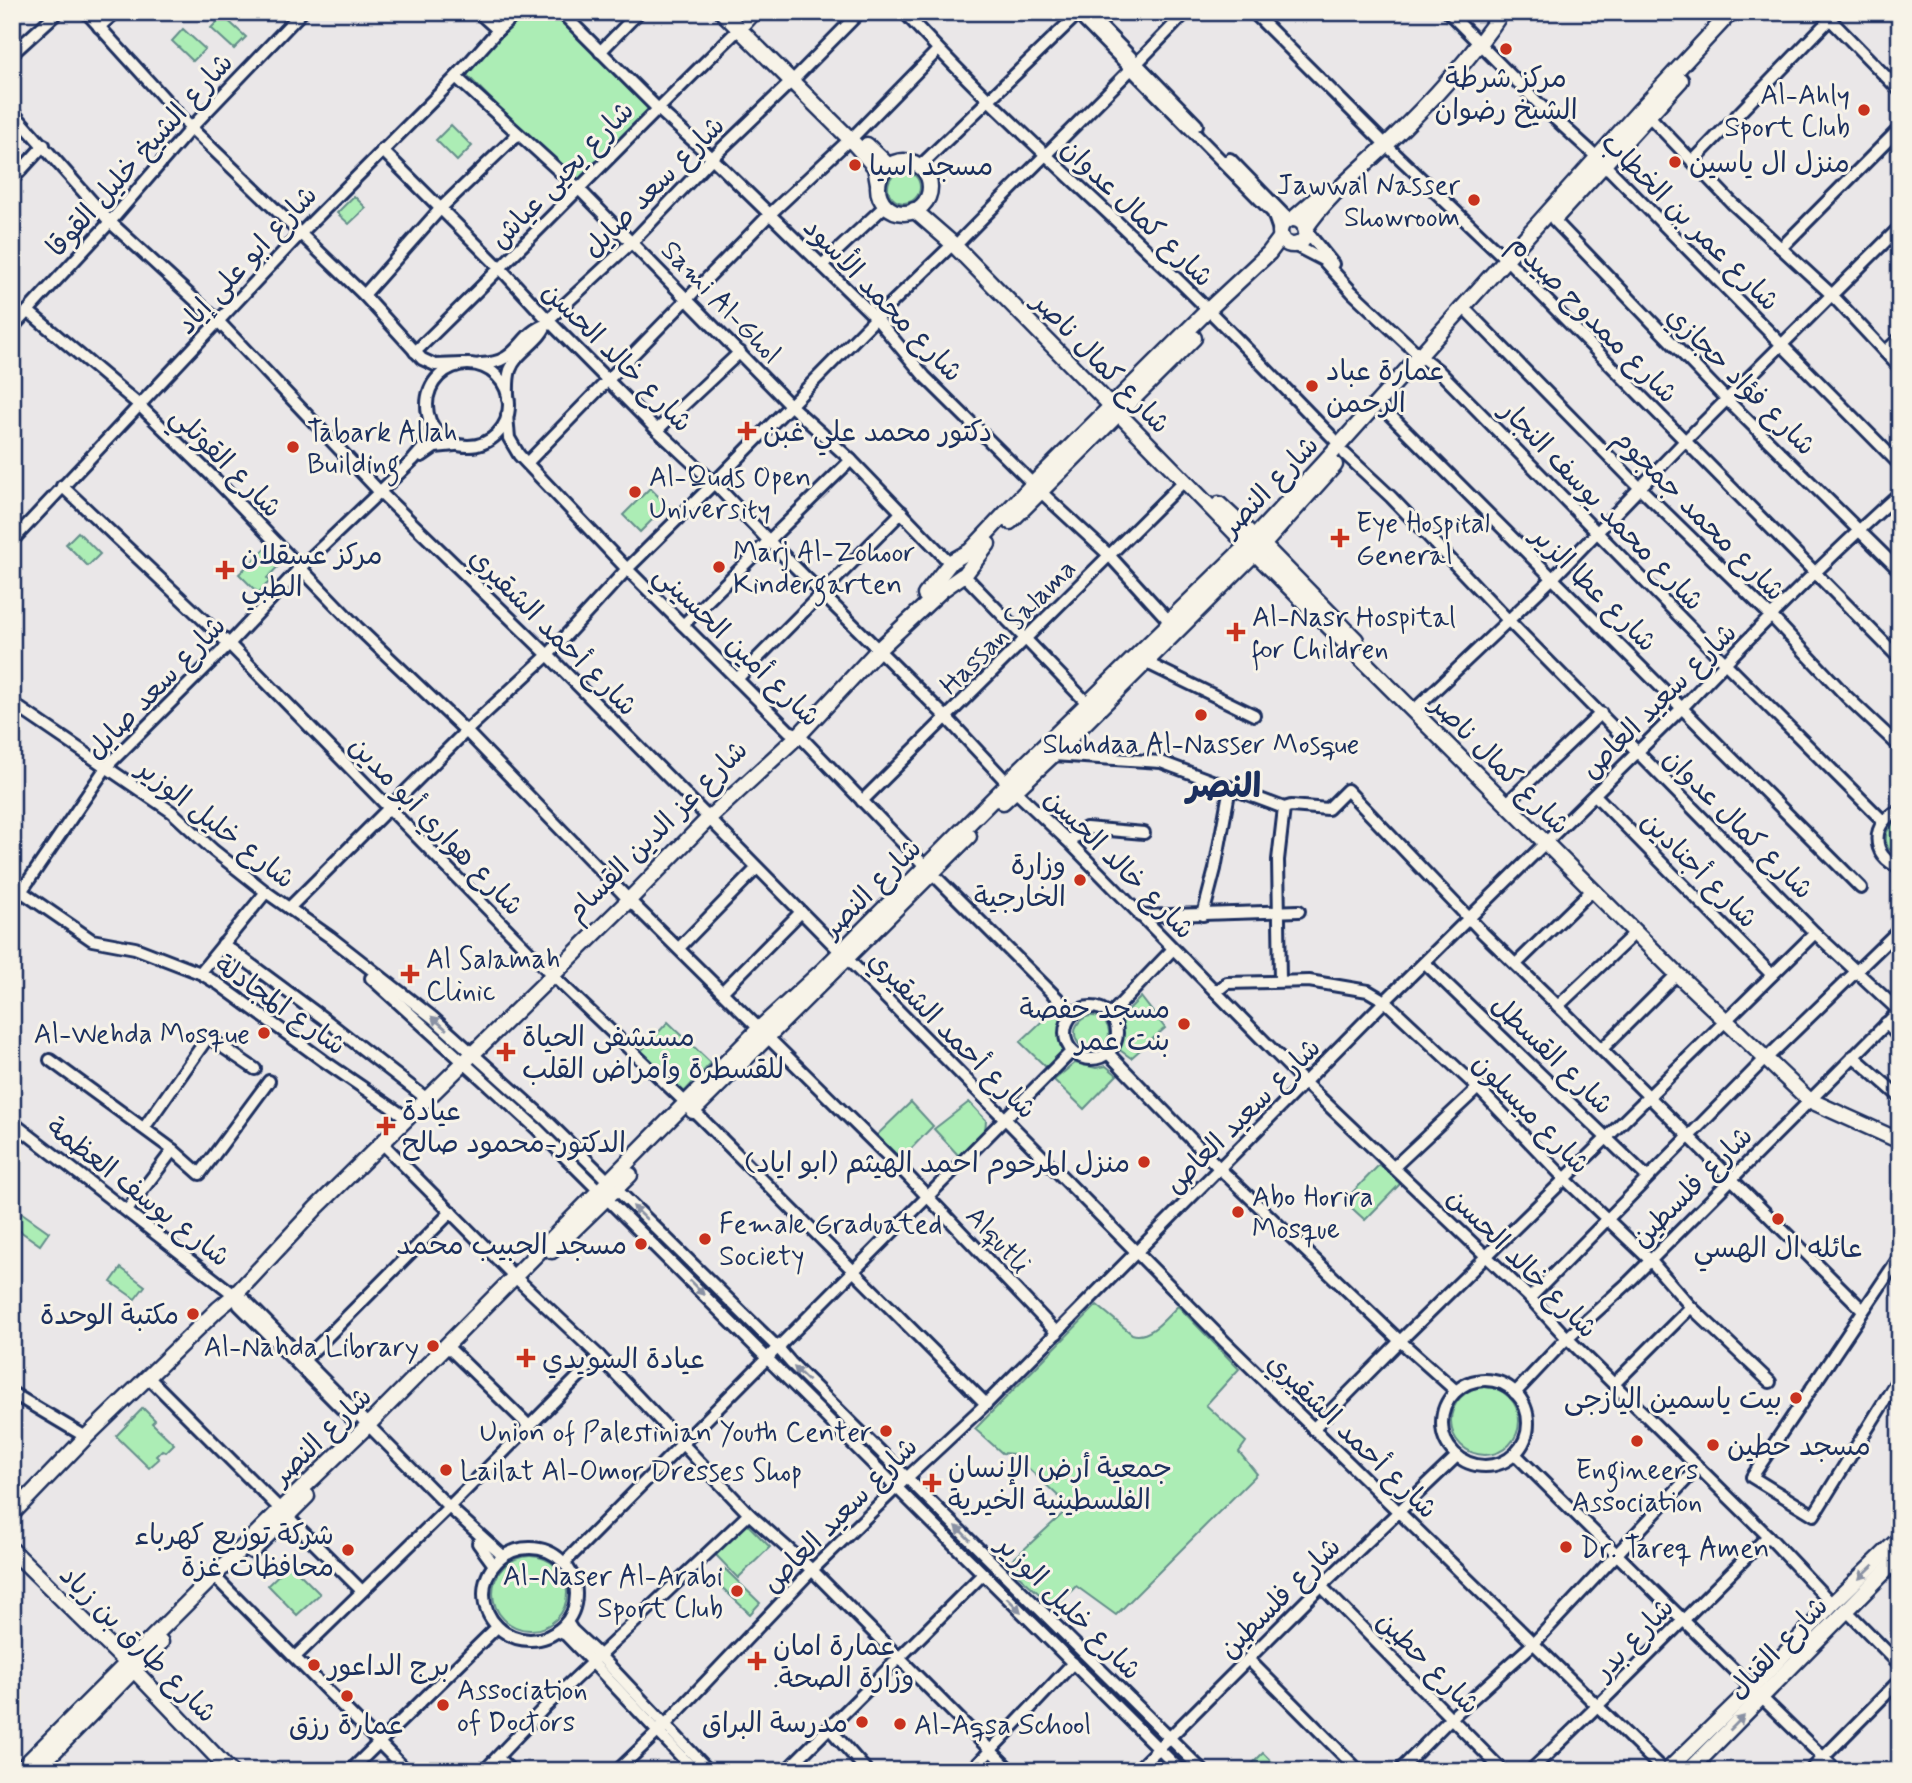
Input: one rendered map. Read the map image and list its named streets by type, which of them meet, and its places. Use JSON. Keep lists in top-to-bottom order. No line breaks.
{"streets":{"main road":["شارع كمال ناصر","شارع النصر","شارع عز الدين القسام","شارع طارق بن زياد","شارع القنال"],"street":["شارع الشيخ خليل القوقا","شارع يحيى عياش","شارع سعد صايل","شارع كمال عدوان","شارع عمر بن الخطاب","شارع ابو على إياد","شارع محمد الأسود","Sami Al-Ghol","شارع ممدوح صيدم","شارع خالد الحسن","شارع فؤاد حجازي","شارع القوتلي","شارع محمد يوسف النجار","شارع محمد جمجوم","شارع عطا الزير","Hassan Salama","شارع أحمد الشقيري","شارع أمين الحسيني","شارع سعيد العاص","شارع خليل الوزير","شارع هواري أبو مدين","شارع أجنادين","شارع المجادلة","شارع القسطل","شارع ميسلون","شارع فلسطين","شارع يوسف العظمة","Alqutli","شارع بدر","شارع حطين"]},"crossings":[["شارع الشيخ خليل القوقا","شارع القوتلي"],["شارع الشيخ خليل القوقا","شارع أحمد الشقيري"],["شارع يحيى عياش","شارع محمد الأسود"],["شارع يحيى عياش","Sami Al-Ghol"],["شارع يحيى عياش","شارع خالد الحسن"],["شارع سعد صايل","شارع محمد الأسود"],["شارع سعد صايل","Sami Al-Ghol"],["شارع سعد صايل","شارع خالد الحسن"],["شارع سعد صايل","شارع القوتلي"],["شارع سعد صايل","شارع أحمد الشقيري"],["شارع سعد صايل","شارع أمين الحسيني"],["شارع سعد صايل","شارع خليل الوزير"],["شارع سعد صايل","شارع هواري أبو مدين"],["شارع سعد صايل","شارع المجادلة"],["شارع كمال عدوان","شارع النصر"],["شارع كمال عدوان","شارع سعيد العاص"],["شارع كمال عدوان","شارع عز الدين القسام"],["شارع كمال عدوان","شارع فلسطين"],["شارع عمر بن الخطاب","شارع النصر"],["شارع عمر بن الخطاب","شارع عز الدين القسام"],["شارع ابو على إياد","Sami Al-Ghol"],["شارع ابو على إياد","شارع خالد الحسن"],["شارع ابو على إياد","شارع القوتلي"],["شارع ابو على إياد","شارع أحمد الشقيري"],["شارع ابو على إياد","شارع هواري أبو مدين"],["شارع محمد الأسود","شارع النصر"],["شارع محمد الأسود","Hassan Salama"],["شارع محمد الأسود","شارع عز الدين القسام"],["Sami Al-Ghol","شارع عز الدين القسام"],["شارع ممدوح صيدم","شارع النصر"],["شارع ممدوح صيدم","شارع سعيد العاص"],["شارع ممدوح صيدم","شارع عز الدين القسام"],["شارع خالد الحسن","شارع النصر"],["شارع خالد الحسن","Hassan Salama"],["شارع خالد الحسن","شارع سعيد العاص"],["شارع خالد الحسن","شارع عز الدين القسام"],["شارع خالد الحسن","شارع ميسلون"],["شارع خالد الحسن","شارع فلسطين"],["شارع خالد الحسن","شارع بدر"],["شارع خالد الحسن","شارع القنال"],["شارع كمال ناصر","شارع النصر"],["شارع كمال ناصر","Hassan Salama"],["شارع كمال ناصر","شارع سعيد العاص"],["شارع كمال ناصر","شارع عز الدين القسام"],["شارع كمال ناصر","شارع فلسطين"],["شارع فؤاد حجازي","شارع النصر"],["شارع فؤاد حجازي","شارع سعيد العاص"],["شارع القوتلي","شارع عز الدين القسام"],["شارع النصر","شارع محمد يوسف النجار"],["شارع النصر","شارع محمد جمجوم"],["شارع النصر","شارع عطا الزير"],["شارع النصر","شارع أحمد الشقيري"],["شارع النصر","شارع أمين الحسيني"],["شارع النصر","شارع خليل الوزير"],["شارع النصر","شارع هواري أبو مدين"],["شارع النصر","شارع يوسف العظمة"],["شارع النصر","Alqutli"],["شارع النصر","شارع طارق بن زياد"],["شارع محمد يوسف النجار","شارع سعيد العاص"],["شارع محمد يوسف النجار","شارع عز الدين القسام"],["شارع محمد جمجوم","شارع سعيد العاص"],["شارع عطا الزير","شارع سعيد العاص"],["Hassan Salama","شارع أمين الحسيني"],["شارع أحمد الشقيري","شارع سعيد العاص"],["شارع أحمد الشقيري","شارع عز الدين القسام"],["شارع أحمد الشقيري","شارع فلسطين"],["شارع أحمد الشقيري","شارع بدر"],["شارع أحمد الشقيري","شارع القنال"],["شارع أمين الحسيني","شارع عز الدين القسام"],["شارع سعيد العاص","شارع خليل الوزير"],["شارع سعيد العاص","شارع هواري أبو مدين"],["شارع سعيد العاص","شارع أجنادين"],["شارع سعيد العاص","شارع القسطل"],["شارع سعيد العاص","شارع ميسلون"],["شارع سعيد العاص","Alqutli"],["شارع خليل الوزير","شارع عز الدين القسام"],["شارع خليل الوزير","شارع فلسطين"],["شارع هواري أبو مدين","شارع عز الدين القسام"],["شارع عز الدين القسام","شارع المجادلة"],["شارع عز الدين القسام","شارع يوسف العظمة"],["شارع ميسلون","شارع فلسطين"],["شارع فلسطين","شارع حطين"]],"districts":["النصر"],"places":{"other":["مركز شرطة الشيخ رضوان","Al-Ahly Sport Club","منزل ال ياسين","مسجد اسيا","Jawwal Nasser Showroom","عمارة عباد الرحمن","Tabark Allah Building","Al-Quds Open University","Marj Al-Zohoor Kindergarten","Shohdaa Al-Nasser Mosque","وزارة الخارجية","مسجد حفصة بنت عمر","Al-Wehda Mosque","منزل المرحوم احمد الهيثم (ابو اياد)","Abo Horira Mosque","عائله ال الهسي","Female Graduated Society","مسجد الحبيب محمد","مكتبة الوحدة","Al-Nahda Library","بيت ياسمين اليازجى","Union of Palestinian Youth Center","Engineers Association","مسجد حطين","Lailat Al-Omor Dresses Shop","Dr. Tareq Amen","شركة توزيع كهرباء محافظات غزة","Al-Naser Al-Arabi Sport Club","برج الداعور","عمارة رزق","Association of Doctors","مدرسة البراق","Al-Aqsa School"],"health":["دكتور محمد علي غبن","Eye Hospital General","مركز عسقلان الطبي","Al-Nasr Hospital for Children","Al Salamah Clinic","مستشفى الحياة للقسطرة وأمراض القلب","عيادة الدكتور-محمود صالح","عيادة السويدي","جمعية أرض الإنسان الفلسطينية الخيرية","عمارة امان .وزارة الصحة"]}}
